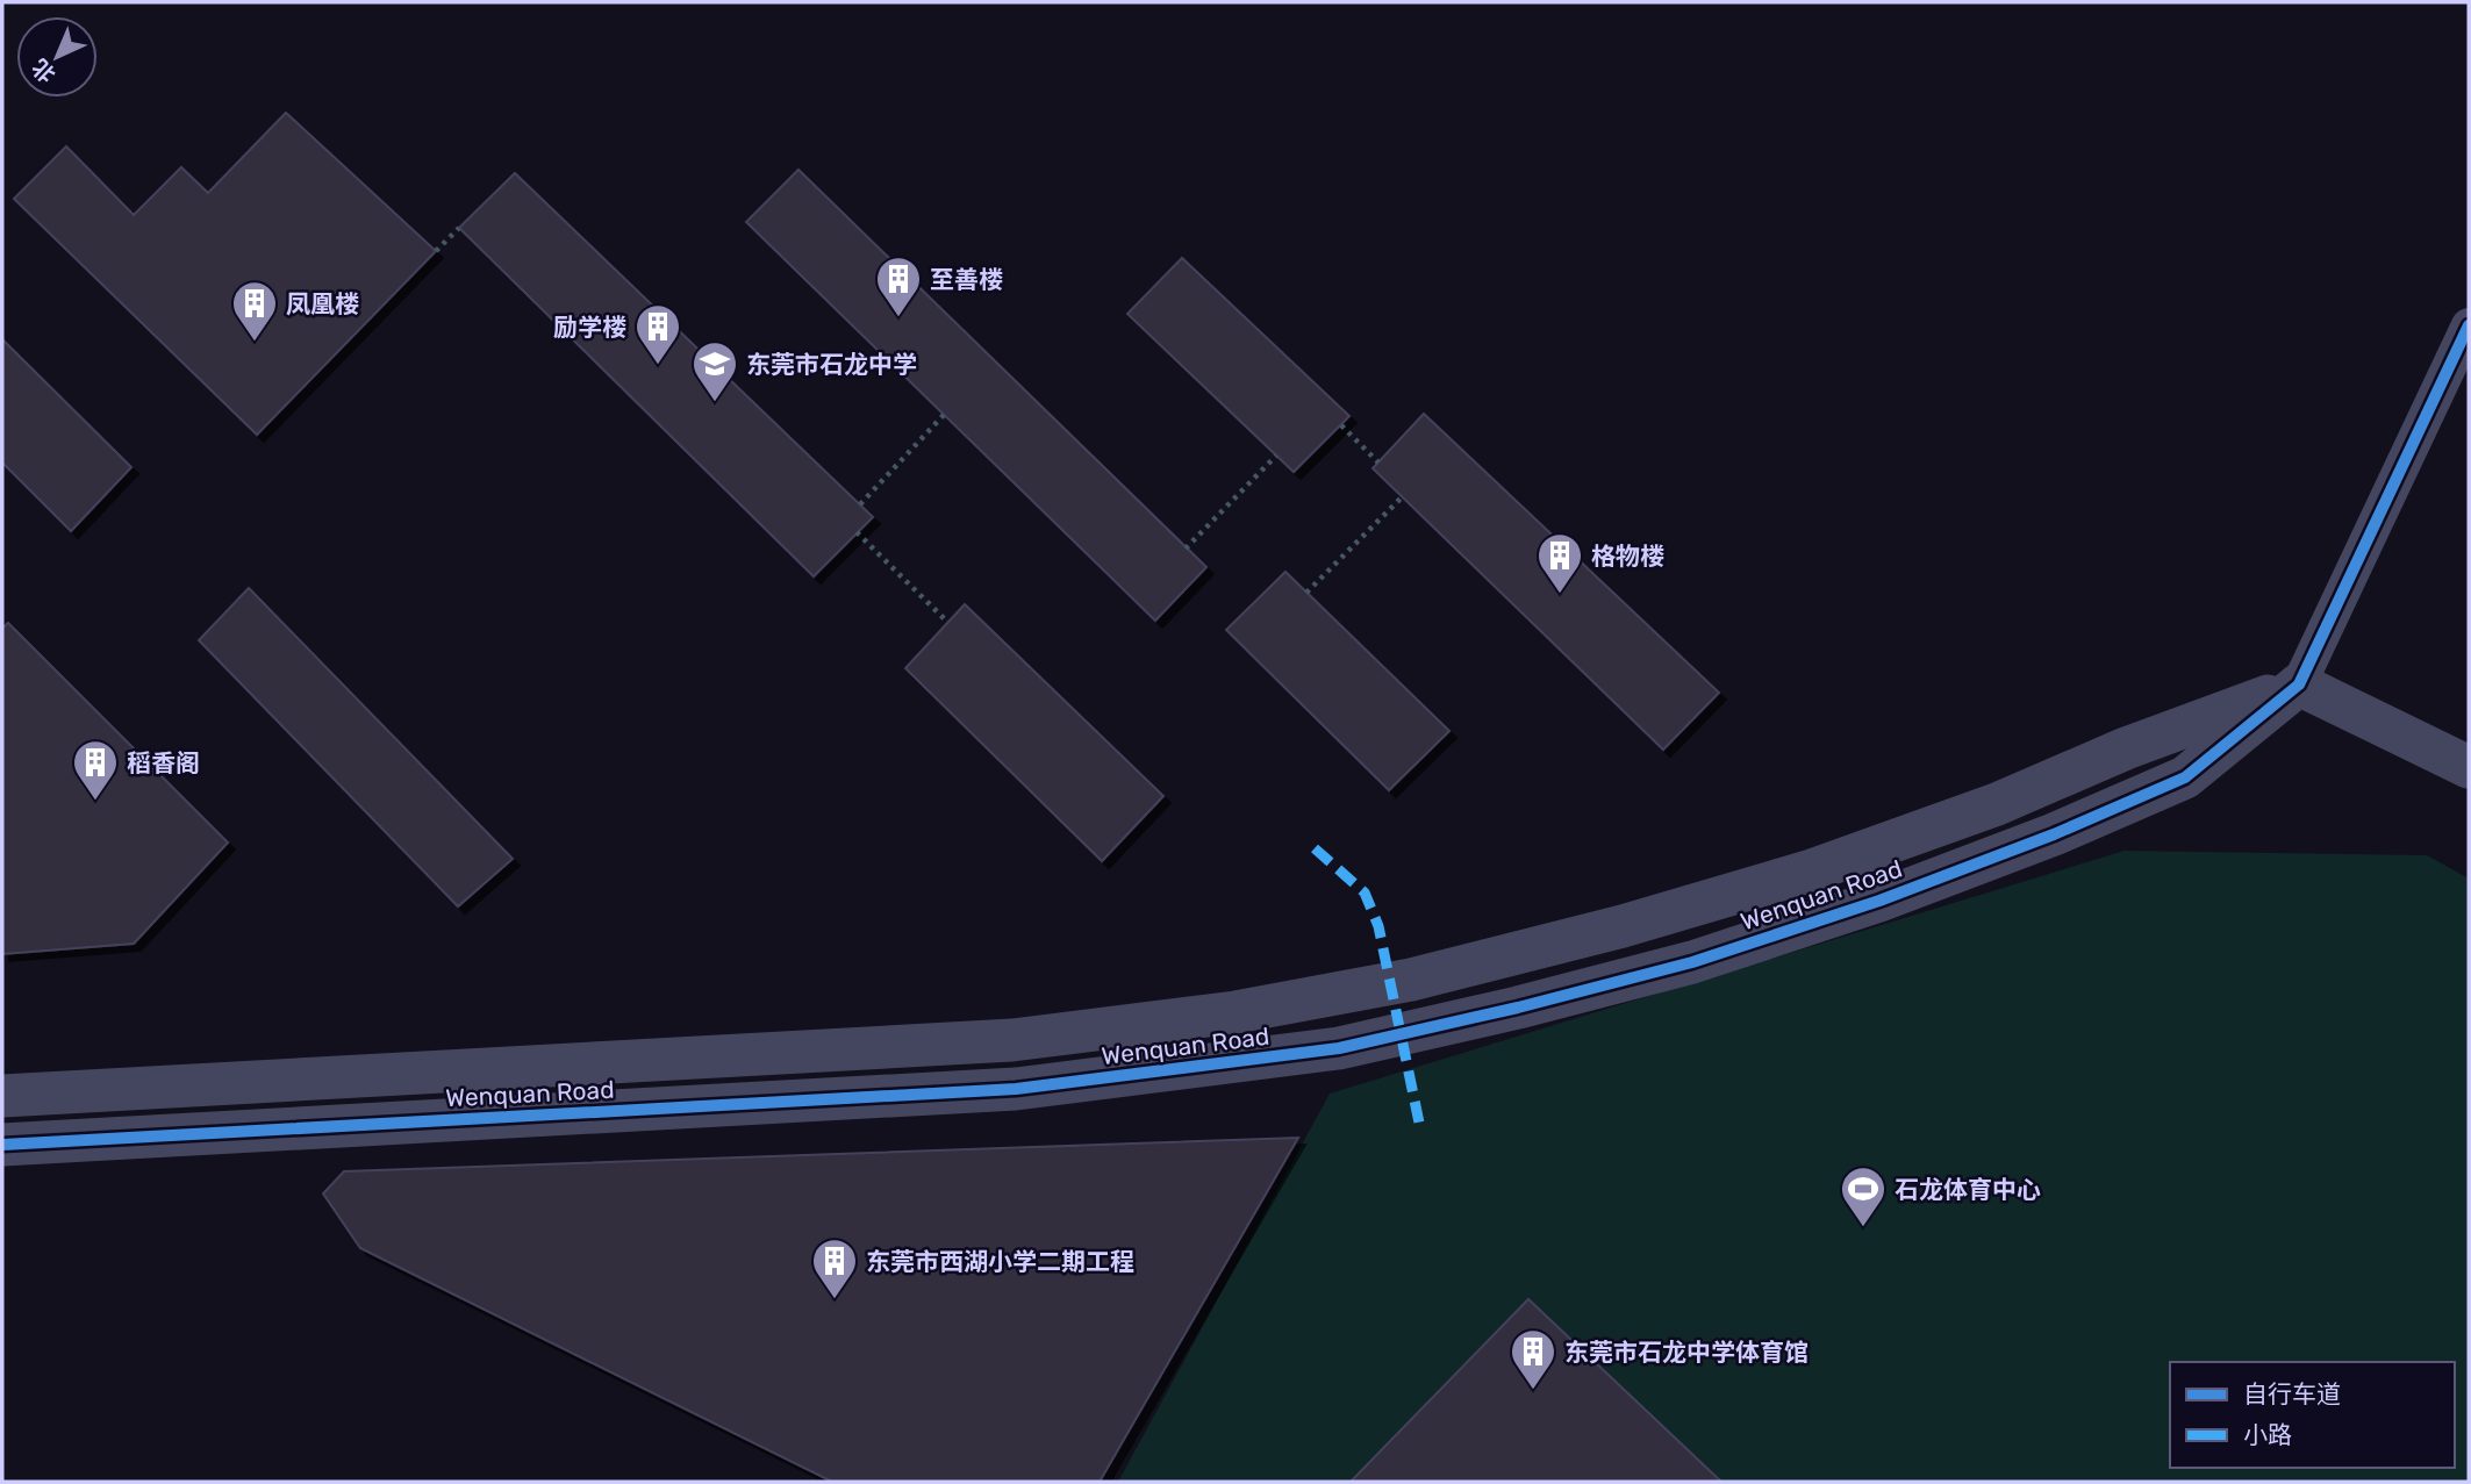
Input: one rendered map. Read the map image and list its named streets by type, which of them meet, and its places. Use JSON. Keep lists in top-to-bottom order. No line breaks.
{"streets":{"street":["Wenquan Road"]},"places":{"building":["至善楼","凤凰楼","励学楼","格物楼","稻香阁","东莞市西湖小学二期工程","东莞市石龙中学体育馆"],"school or university":["东莞市石龙中学"],"sports":["石龙体育中心"]},"legend":["自行车道","小路"],"north":"bottom left"}
